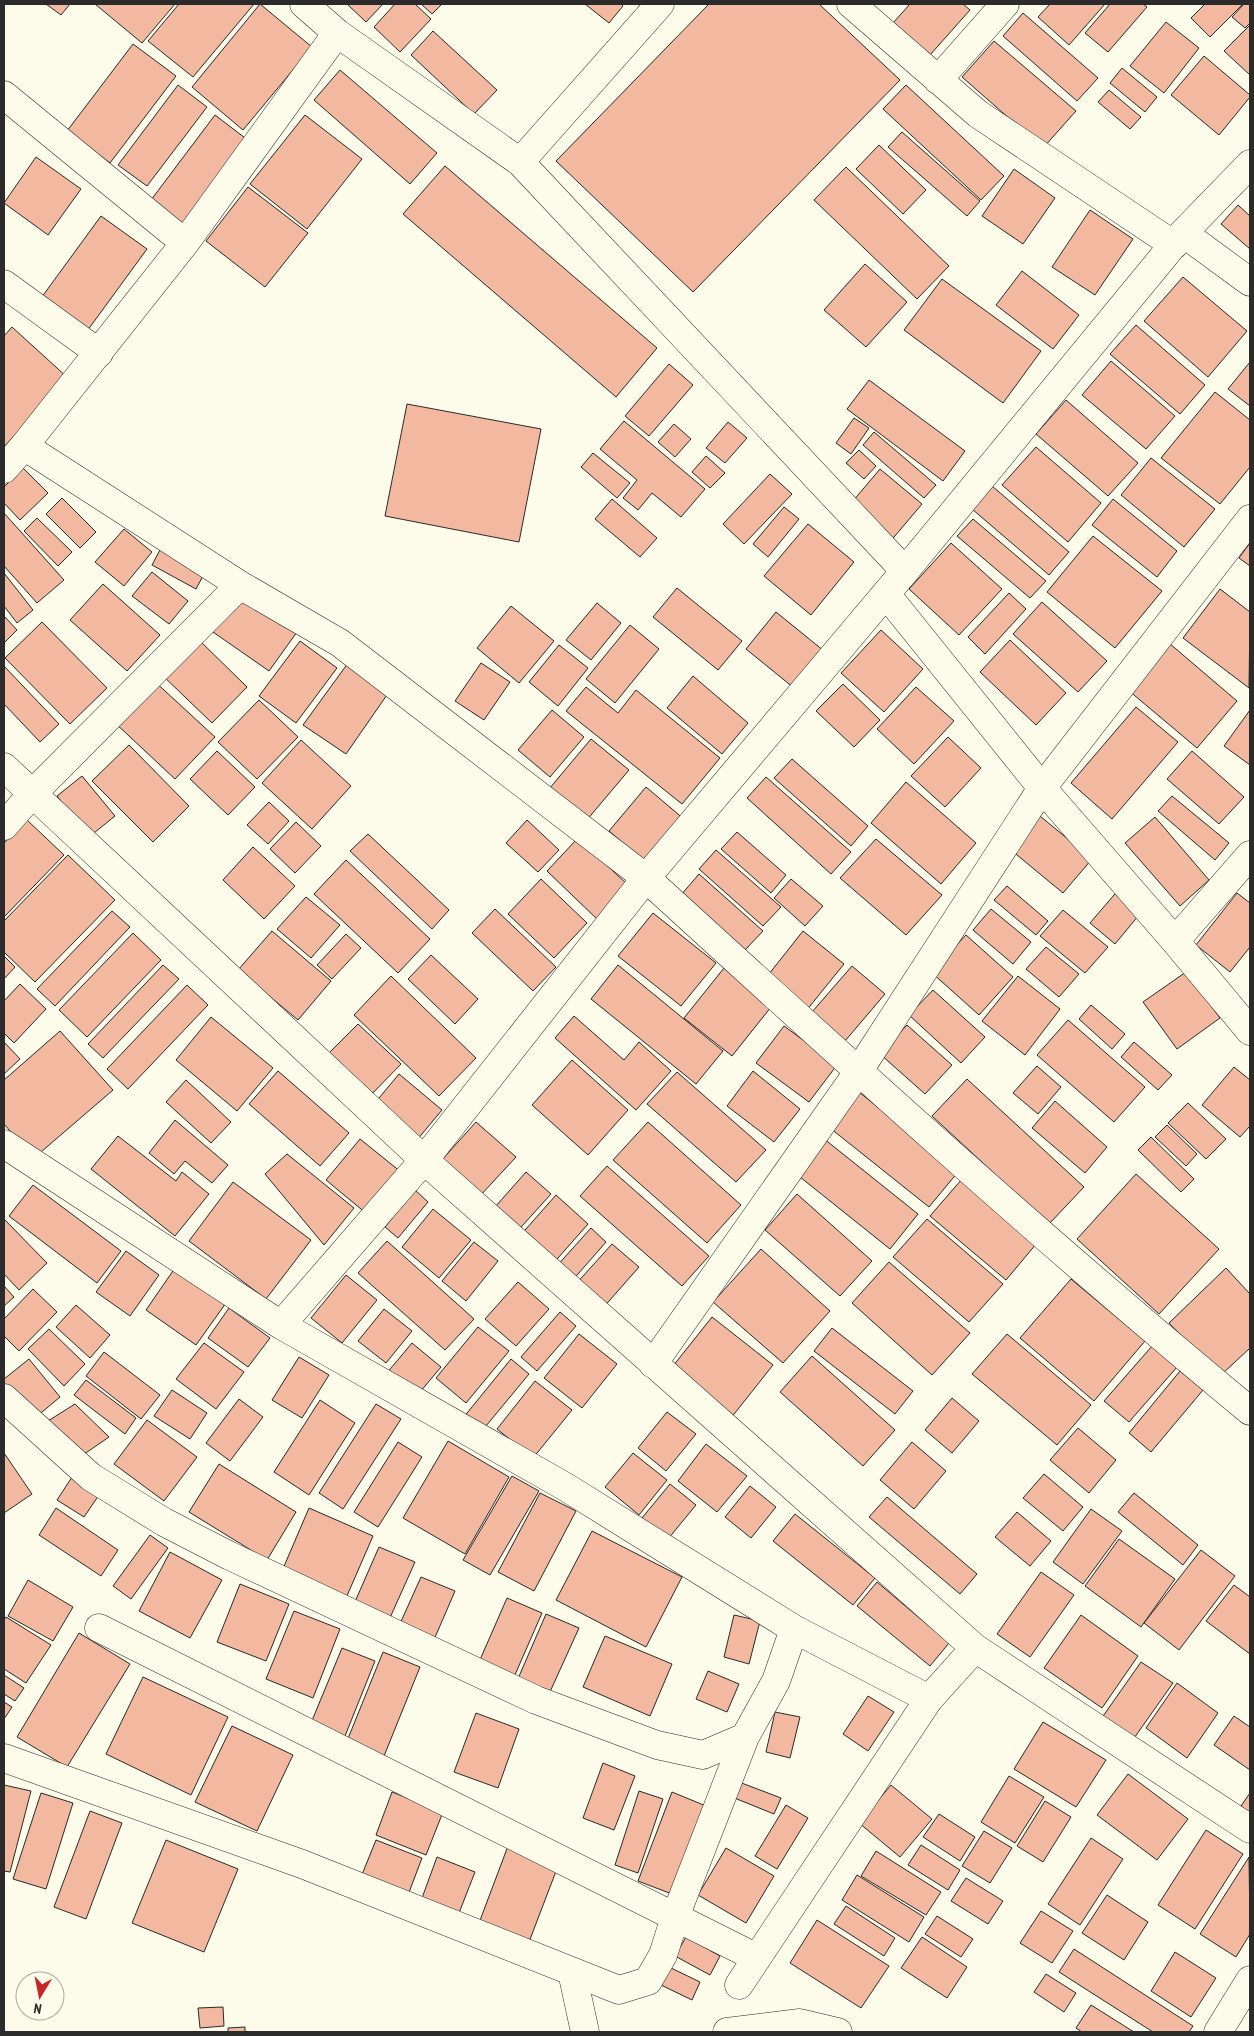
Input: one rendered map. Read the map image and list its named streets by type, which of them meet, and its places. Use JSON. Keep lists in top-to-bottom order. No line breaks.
{"north":"bottom"}
